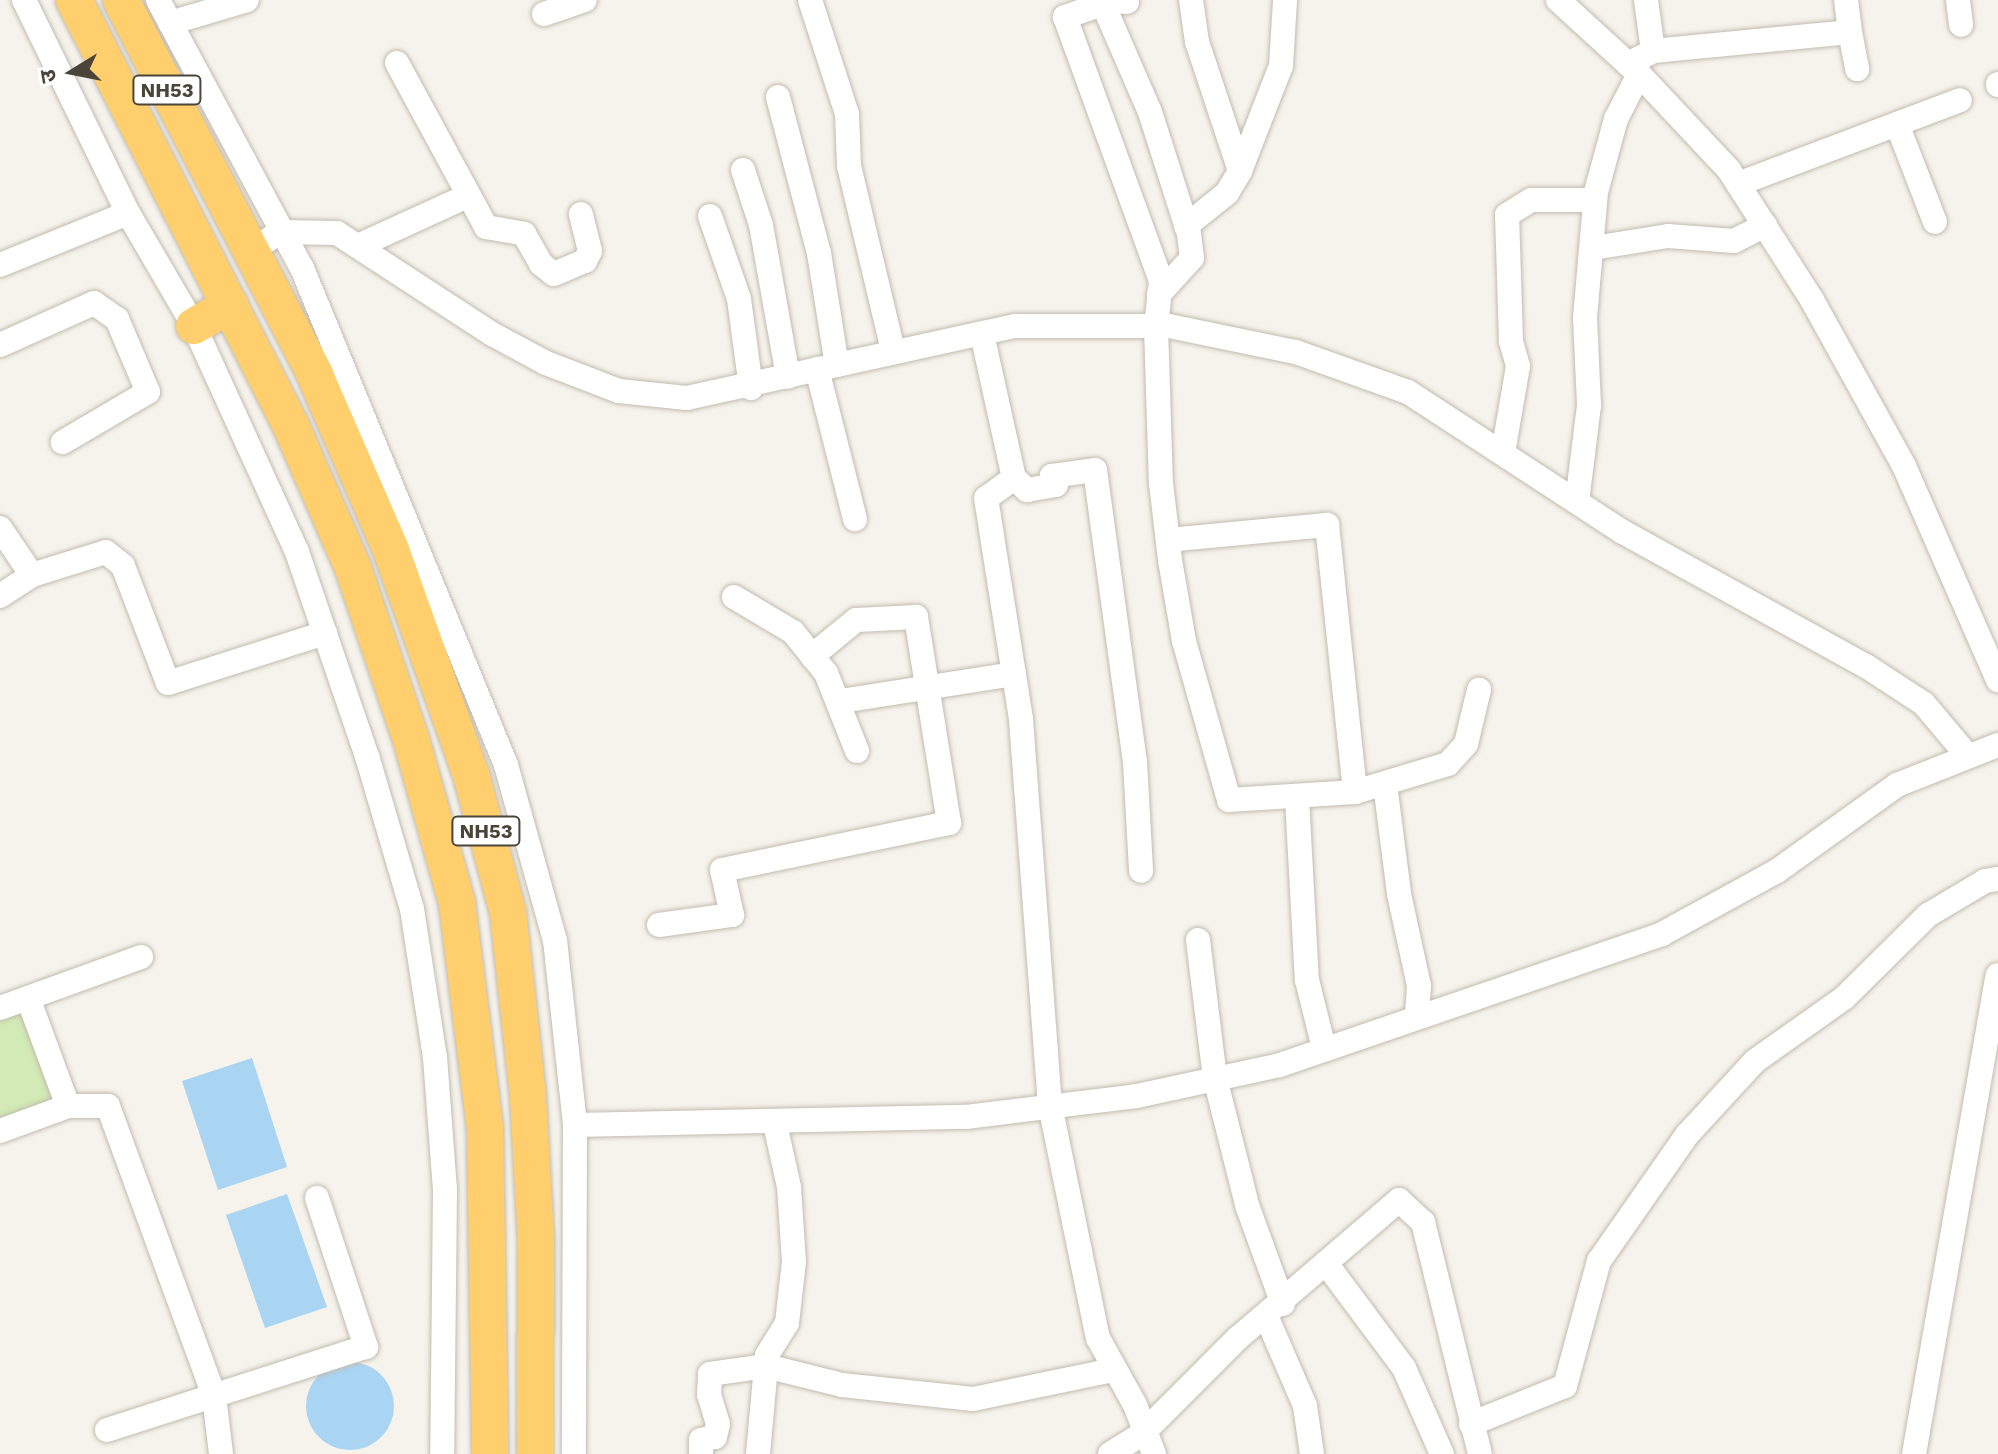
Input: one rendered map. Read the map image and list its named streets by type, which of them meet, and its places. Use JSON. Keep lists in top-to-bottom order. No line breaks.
{"streets":{"highway":["NH53"]},"north":"left"}
